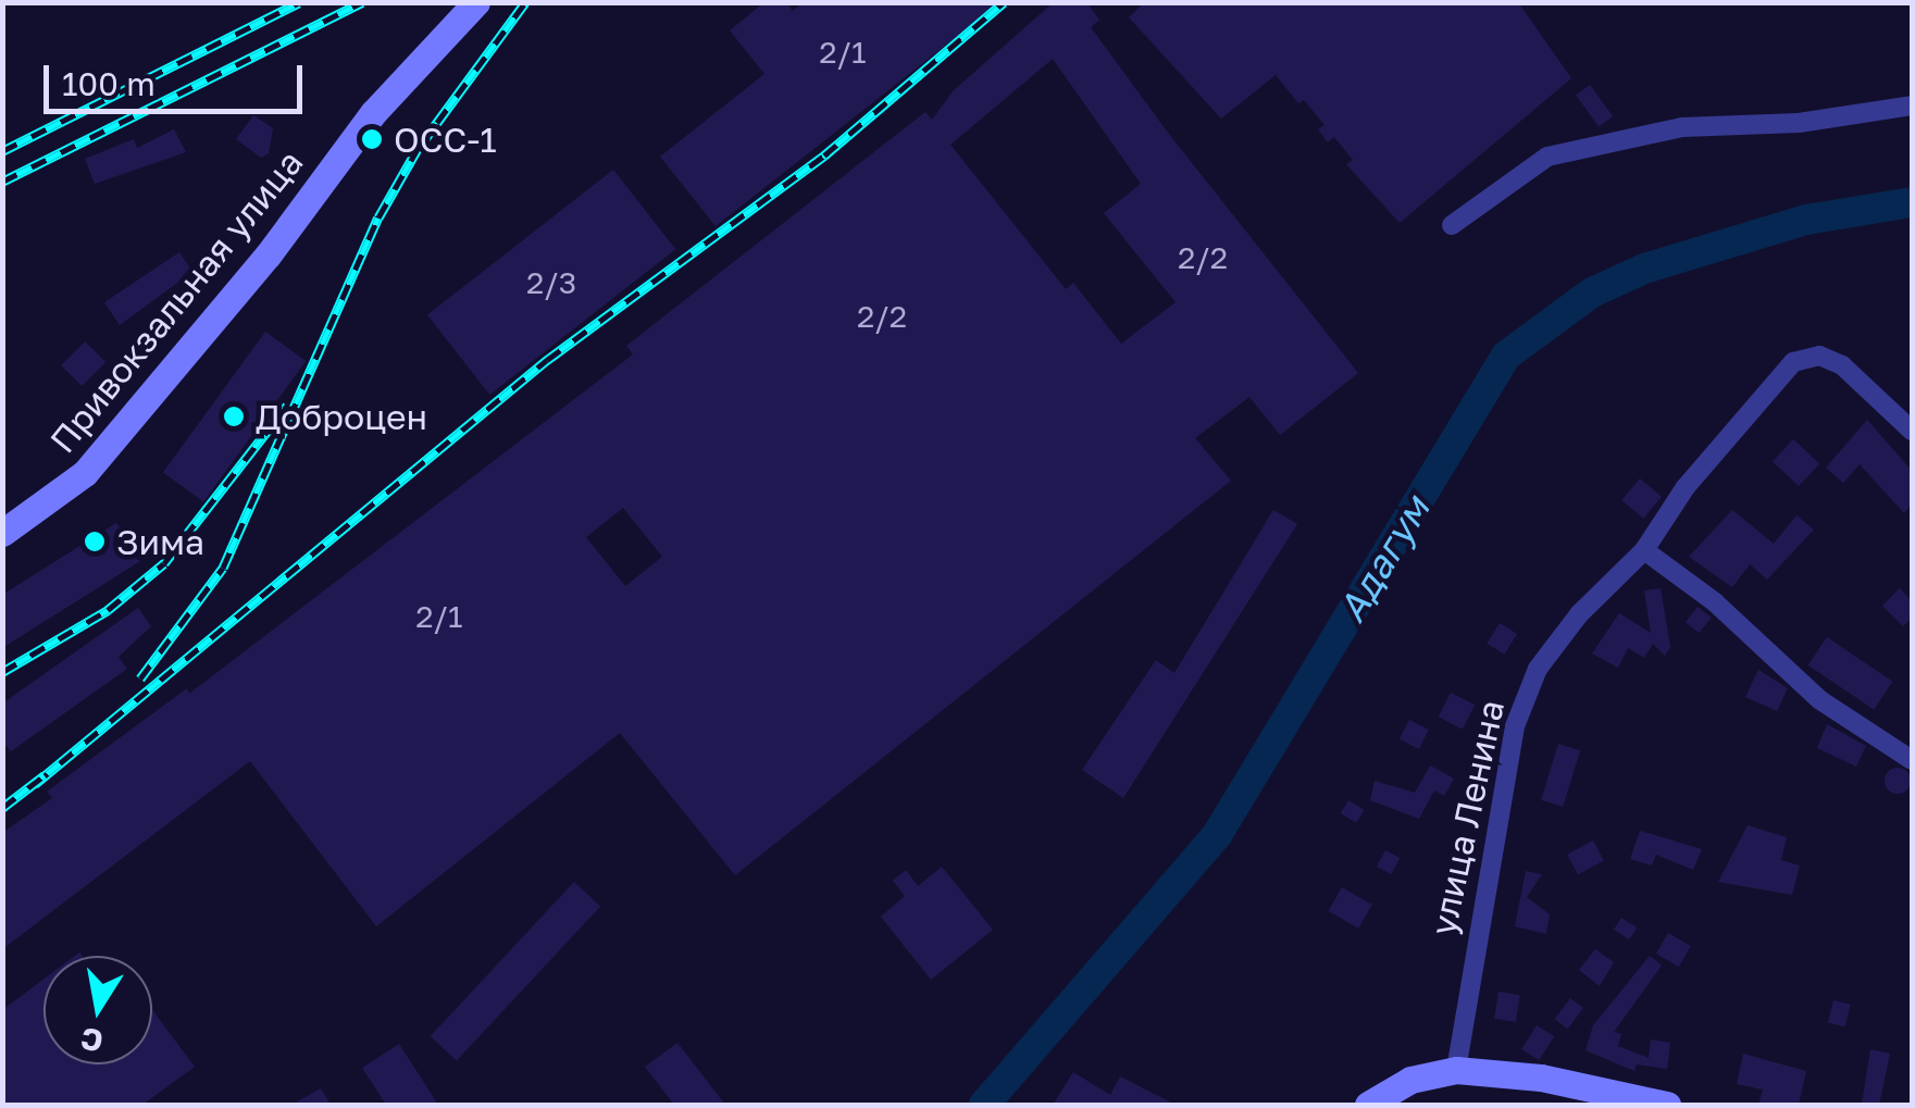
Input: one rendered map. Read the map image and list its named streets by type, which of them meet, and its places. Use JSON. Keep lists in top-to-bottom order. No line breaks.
{"streets":{"main road":["Привокзальная улица"],"street":["улица Ленина"]},"water":["Адагум"],"places":["ОСС-1","Доброцен","Зима"],"house_numbers":["2/1","2/2","2/3","2/2","2/1"],"scale_bar":"100 m","north":"bottom"}
